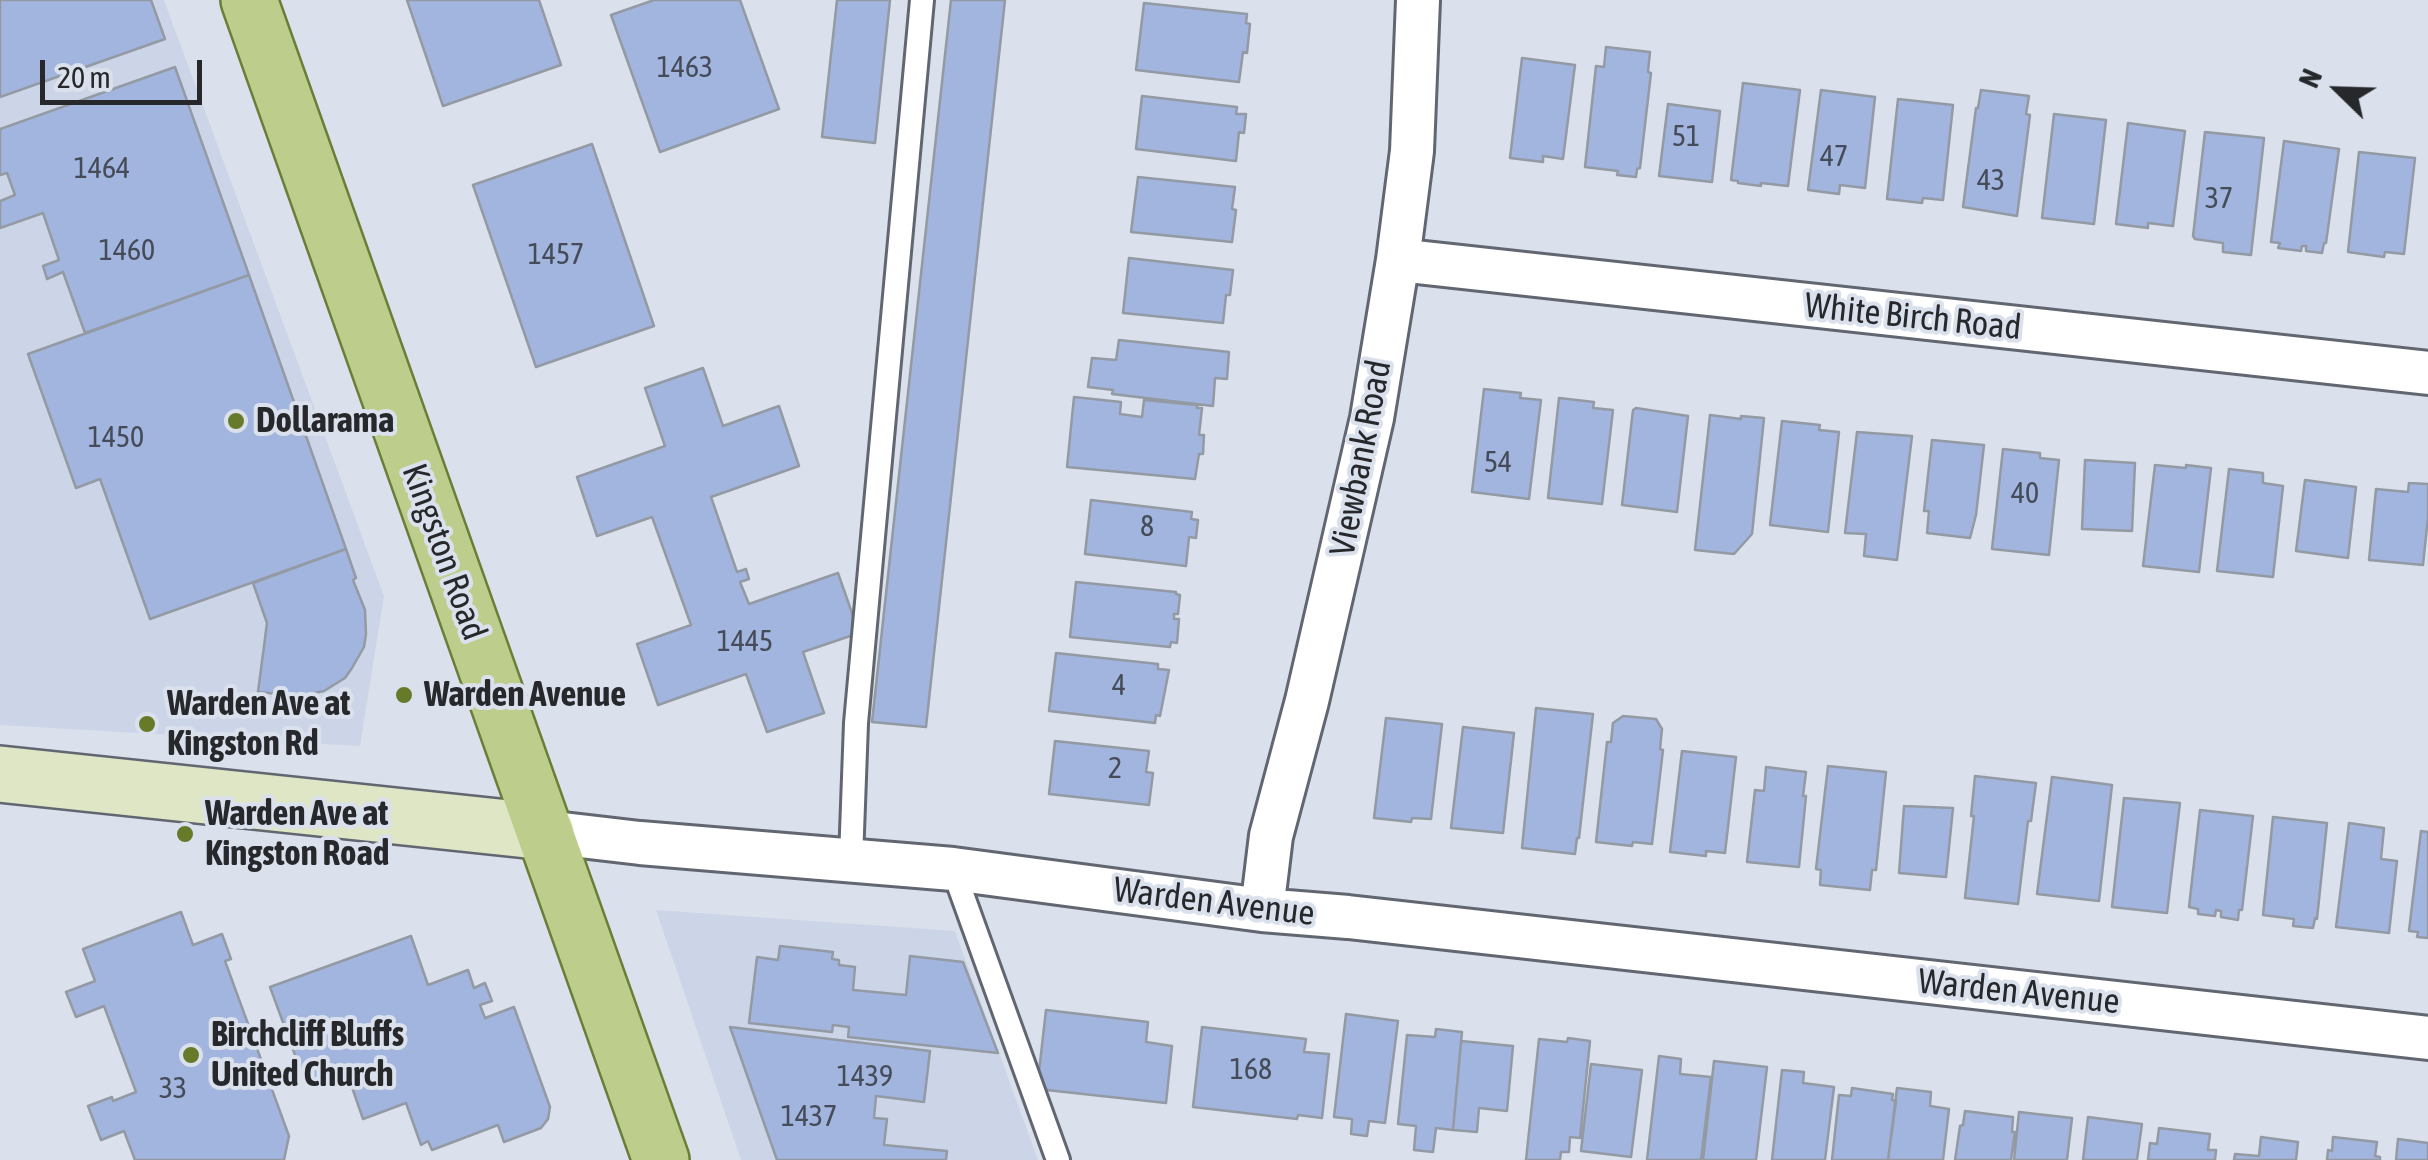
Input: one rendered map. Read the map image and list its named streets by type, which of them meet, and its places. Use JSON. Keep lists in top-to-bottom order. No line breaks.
{"streets":{"main road":["Kingston Road","Warden Avenue"],"street":["White Birch Road","Viewbank Road"]},"crossings":[["White Birch Road","Viewbank Road"],["Viewbank Road","Warden Avenue"],["Kingston Road","Warden Avenue"]],"places":["Dollarama","Warden Avenue","Warden Ave at Kingston Rd","Warden Ave at Kingston Road","Birchcliff Bluffs United Church"],"house_numbers":["1463","51","47","1464","43","37","1460","1457","1450","54","40","8","1445","4","2","168","1439","33","1437"],"scale_bar":"20 m","north":"top left"}
